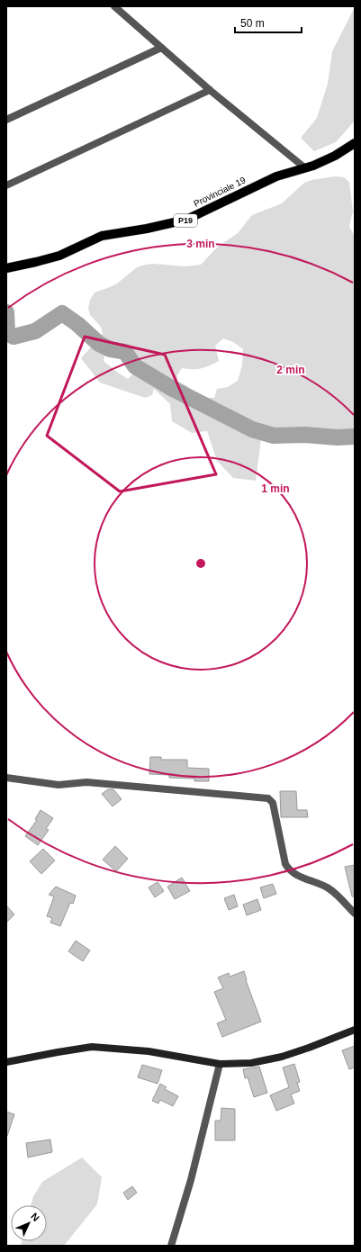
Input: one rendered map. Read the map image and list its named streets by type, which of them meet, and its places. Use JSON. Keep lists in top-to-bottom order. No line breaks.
{"streets":{"main road":["Provinciale 19","P19"]},"scale_bar":"50 m","north":"top right","rings":["3 min","2 min","1 min"]}
